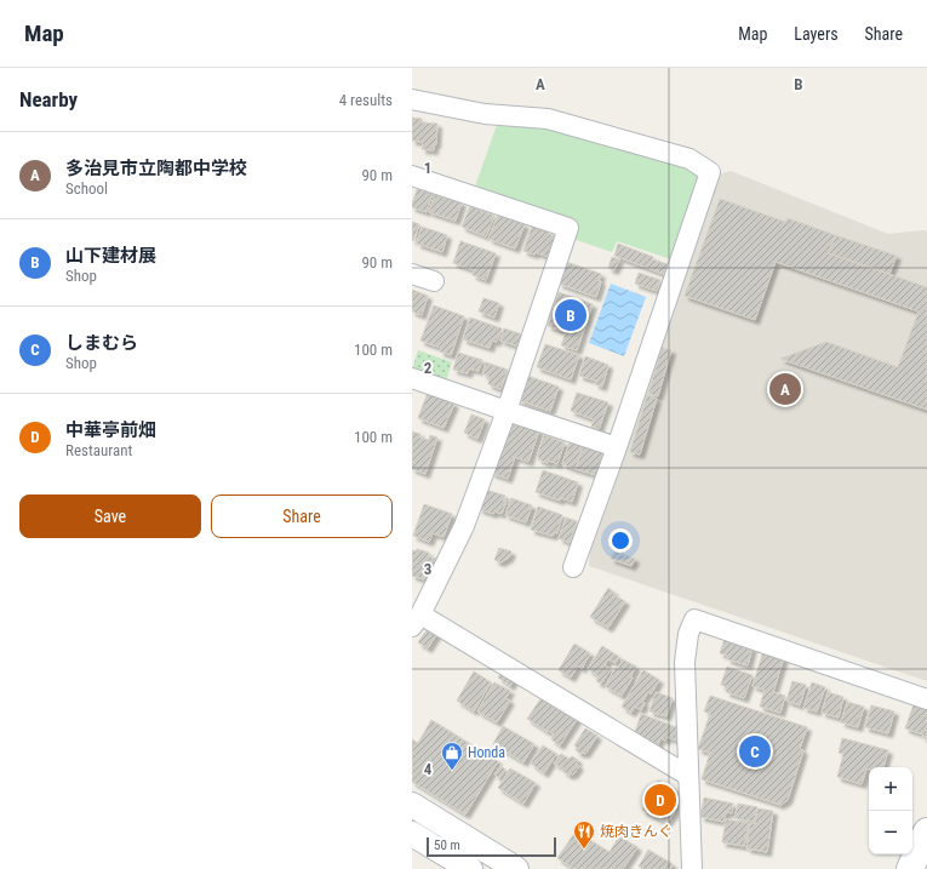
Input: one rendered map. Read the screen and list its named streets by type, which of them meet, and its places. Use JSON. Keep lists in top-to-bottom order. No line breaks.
{"places":{"shop":["Honda"],"restaurant":["焼肉きんぐ"]},"scale_bar":"50 m","page":{"header":"Map","nav":["Map","Layers","Share"],"heading":["Nearby","4 results"],"list":[{"mark":"A","name":"多治見市立陶都中学校","note":"School","value":"90 m"},{"mark":"B","name":"山下建材展","note":"Shop","value":"90 m"},{"mark":"C","name":"しまむら","note":"Shop","value":"100 m"},{"mark":"D","name":"中華亭前畑","note":"Restaurant","value":"100 m"}],"pins":["B","A","C","D"],"buttons":["Save","Share"],"map_buttons":["+","−"],"scale":"50 m"},"grid":{"columns":["A","B"],"rows":["1","2","3","4"]}}
